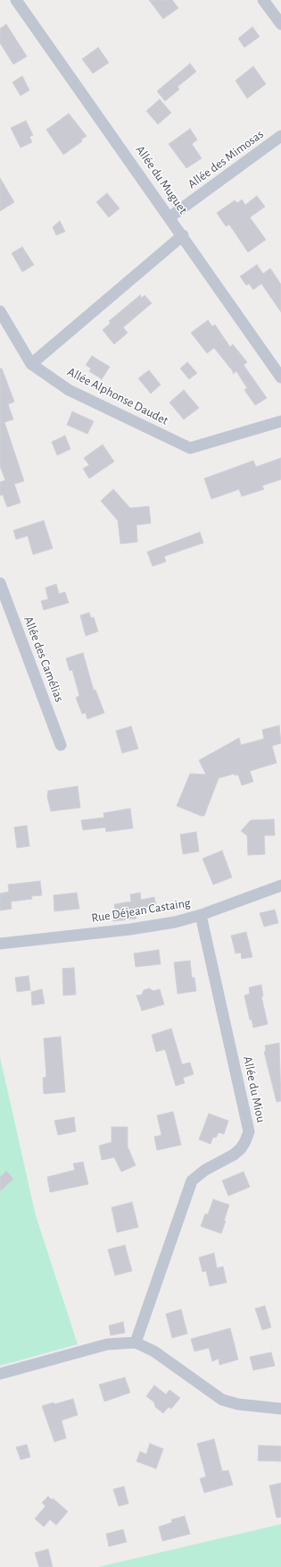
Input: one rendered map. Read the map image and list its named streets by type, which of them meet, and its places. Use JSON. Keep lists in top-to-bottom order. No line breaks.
{"streets":{"street":["Allée des Mimosas","Allée du Muguet","Allée Alphonse Daudet","Allée des Camélias","Rue Déjean Castaing","Allée du Miou"]},"crossings":[["Allée des Mimosas","Allée du Muguet"],["Rue Déjean Castaing","Allée du Miou"]]}
